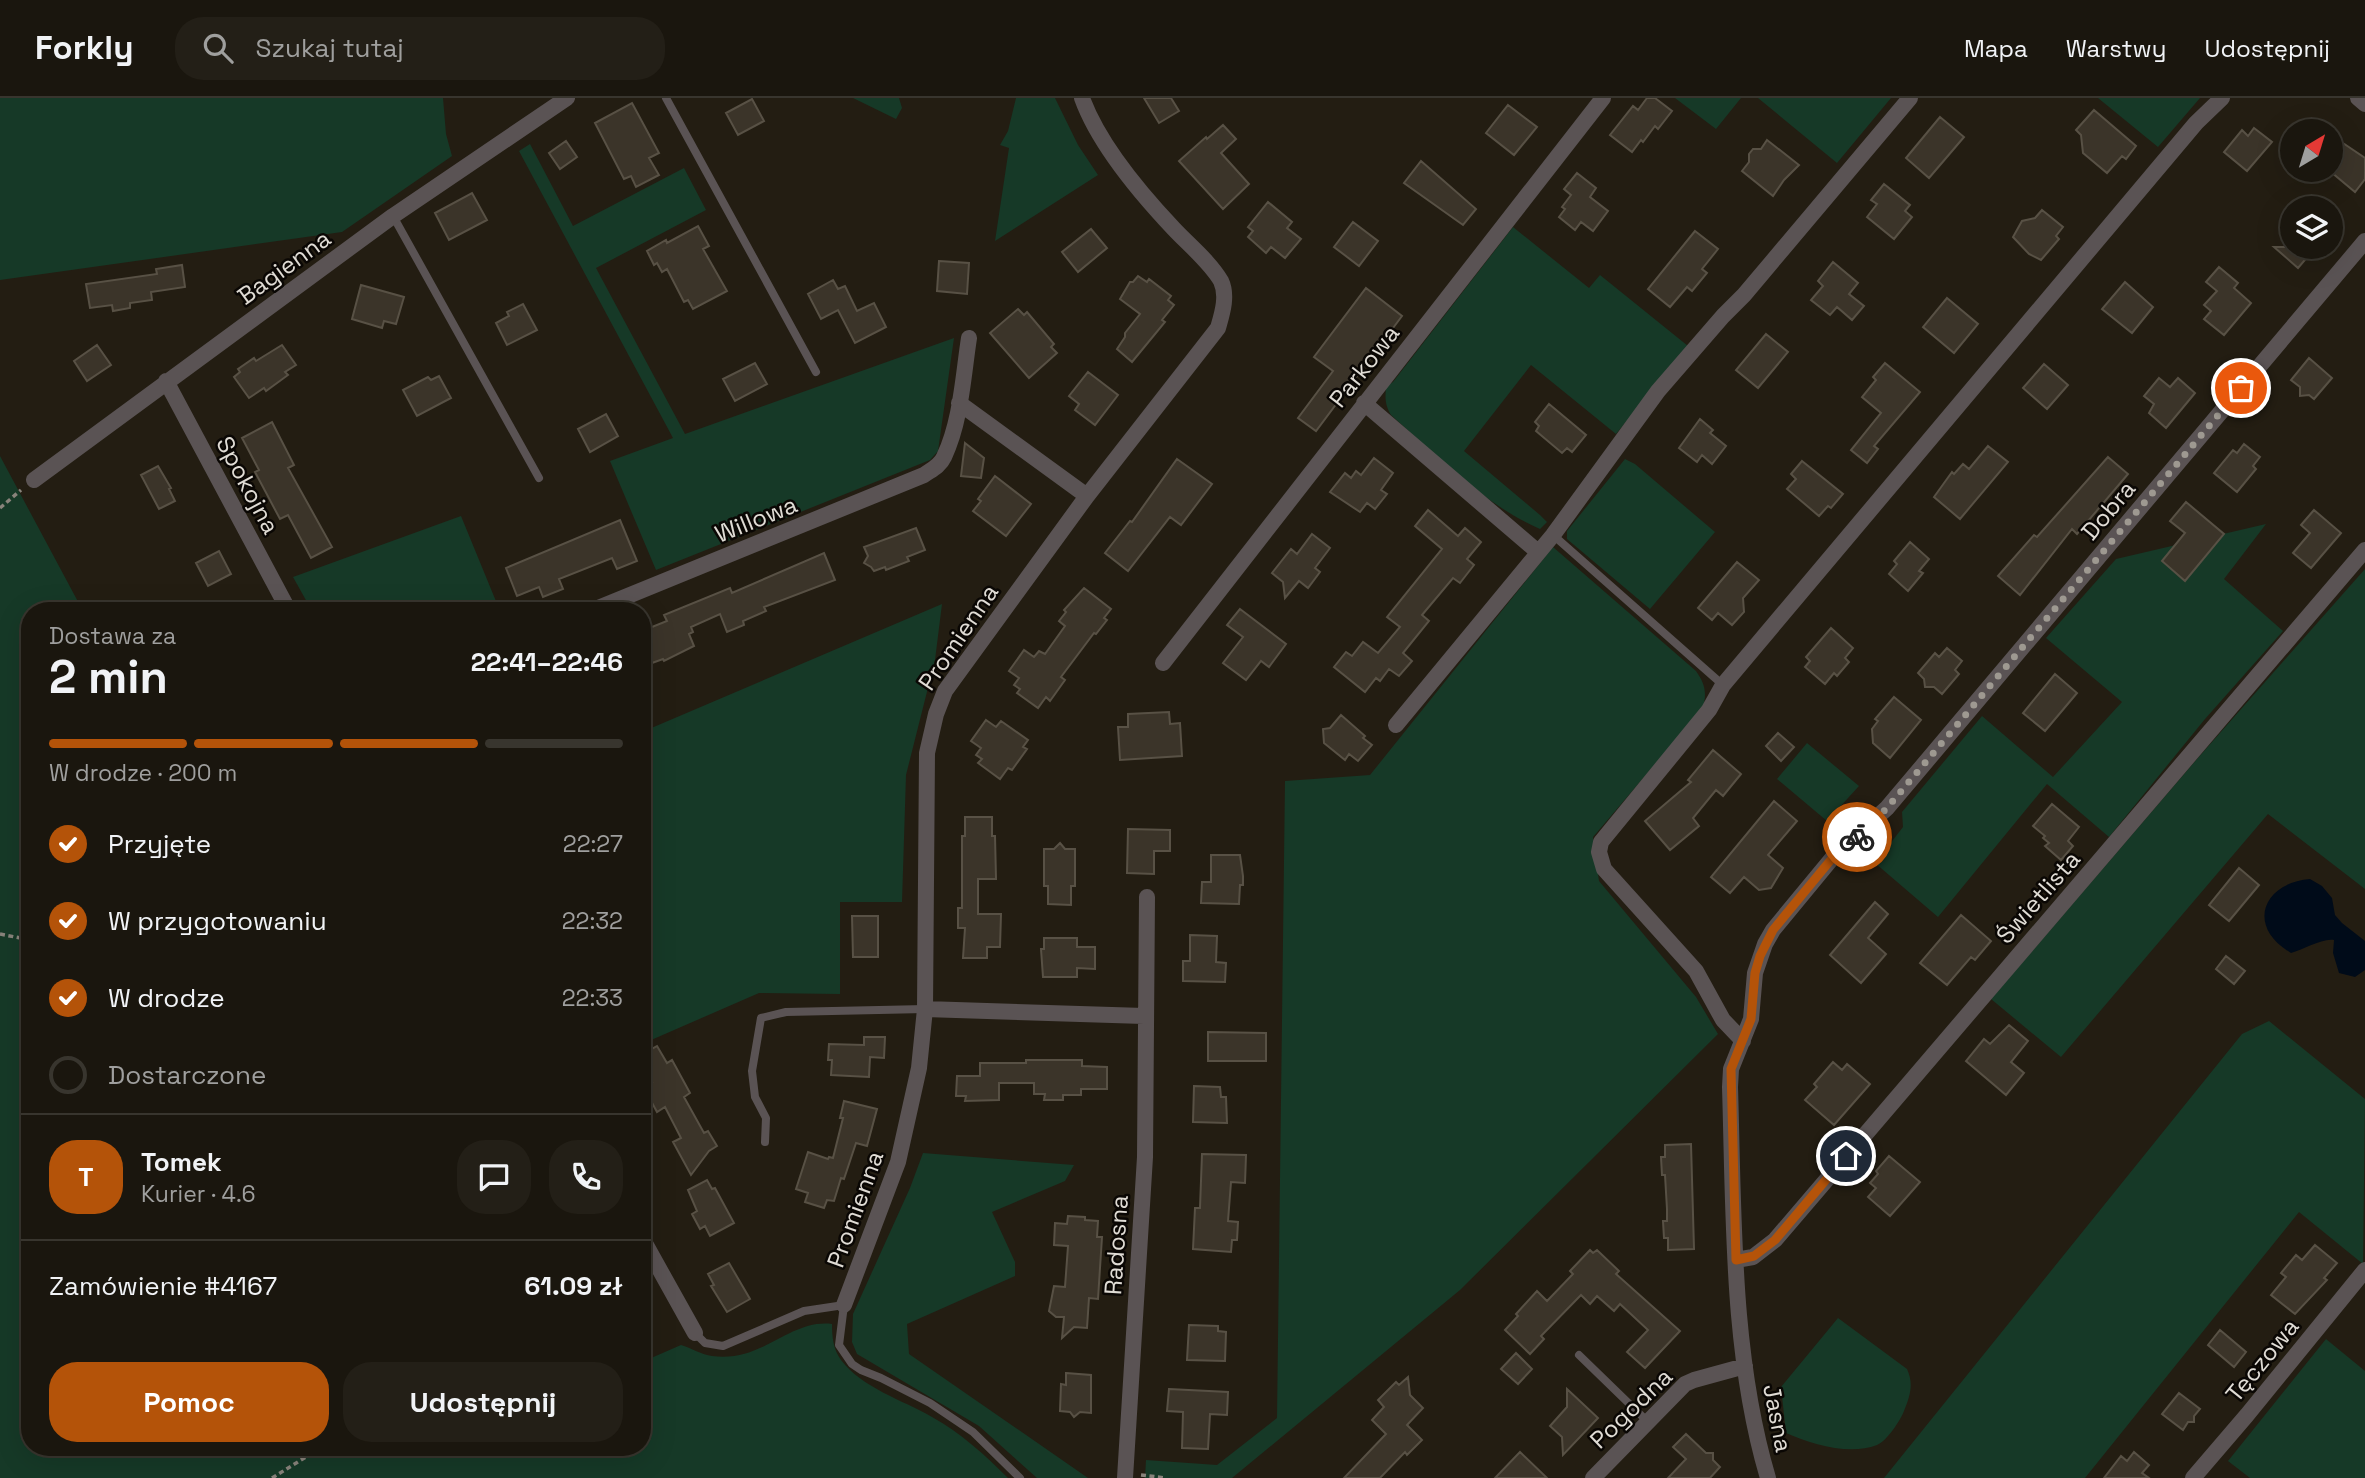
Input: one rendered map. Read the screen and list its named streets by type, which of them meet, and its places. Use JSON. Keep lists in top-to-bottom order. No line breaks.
{"streets":{"street":["Bagienna","Parkowa","Spokojna","Dobra","Willowa","Promienna","Świetlista","Radosna","Tęczowa","Pogodna","Jasna"]},"crossings":[["Bagienna","Spokojna"],["Dobra","Jasna"],["Świetlista","Jasna"],["Pogodna","Jasna"]],"north":"top right","page":{"header":"Forkly","search":"Szukaj tutaj","nav":["Mapa","Warstwy","Udostępnij"],"heading":["2 min","Dostawa za","22:41–22:46"],"panel":["Tomek","Kurier · 4.6","Zamówienie #4167","61.09 zł"],"bar":"W drodze · 200 m","list":[["Przyjęte","22:27"],["W przygotowaniu","22:32"],["W drodze","22:33"],"Dostarczone"],"round":"T","buttons":["Pomoc","Udostępnij"]}}
